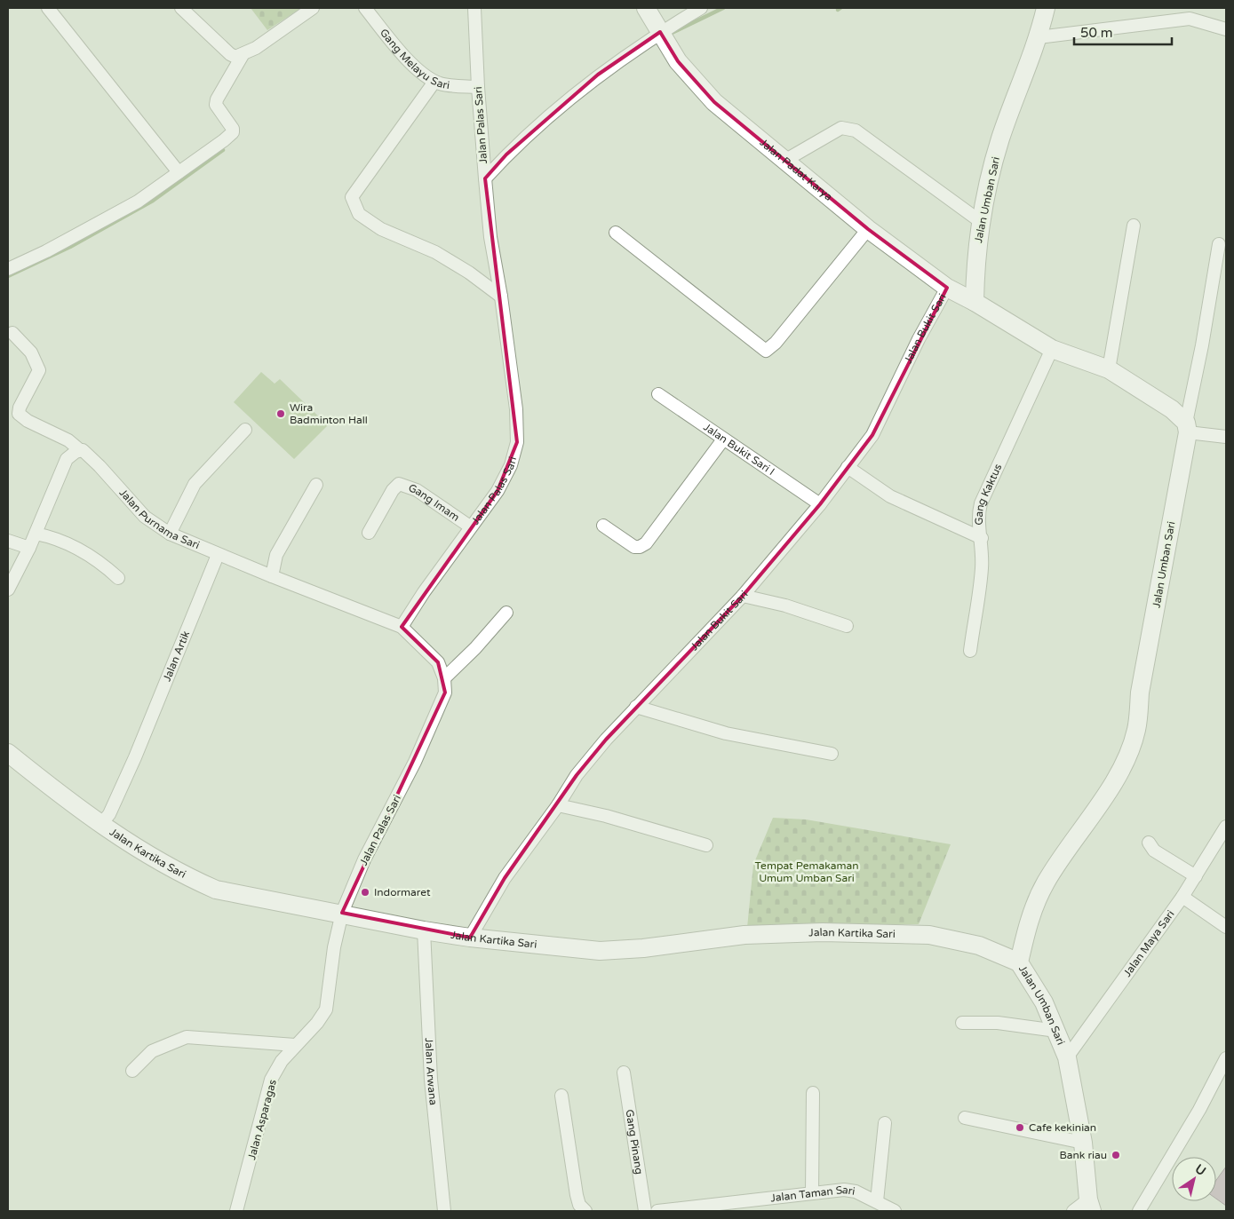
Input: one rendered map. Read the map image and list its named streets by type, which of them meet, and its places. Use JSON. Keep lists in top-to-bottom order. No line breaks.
{"streets":{"street":["Gang Melayu Sari","Jalan Palas Sari","Jalan Padat Karya","Jalan Umban Sari","Jalan Bukit Sari","Jalan Bukit Sari I","Gang Kaktus","Gang Imam","Jalan Purnama Sari","Jalan Artik","Jalan Kartika Sari","Jalan Maya Sari","Jalan Arwana","Jalan Asparagas","Gang Pinang","Jalan Taman Sari"]},"crossings":[["Gang Melayu Sari","Jalan Palas Sari"],["Jalan Palas Sari","Gang Imam"],["Jalan Palas Sari","Jalan Purnama Sari"],["Jalan Palas Sari","Jalan Kartika Sari"],["Jalan Palas Sari","Jalan Asparagas"],["Jalan Padat Karya","Jalan Umban Sari"],["Jalan Padat Karya","Jalan Bukit Sari"],["Jalan Umban Sari","Jalan Kartika Sari"],["Jalan Umban Sari","Jalan Maya Sari"],["Jalan Bukit Sari","Jalan Bukit Sari I"],["Jalan Bukit Sari","Jalan Kartika Sari"],["Jalan Purnama Sari","Jalan Artik"],["Jalan Artik","Jalan Kartika Sari"],["Jalan Kartika Sari","Jalan Arwana"],["Jalan Kartika Sari","Jalan Asparagas"]],"parks":["Tempat Pemakaman Umum Umban Sari"],"places":["Wira Badminton Hall","Indormaret","Cafe kekinian","Bank riau"],"scale_bar":"50 m","north":"top right"}
